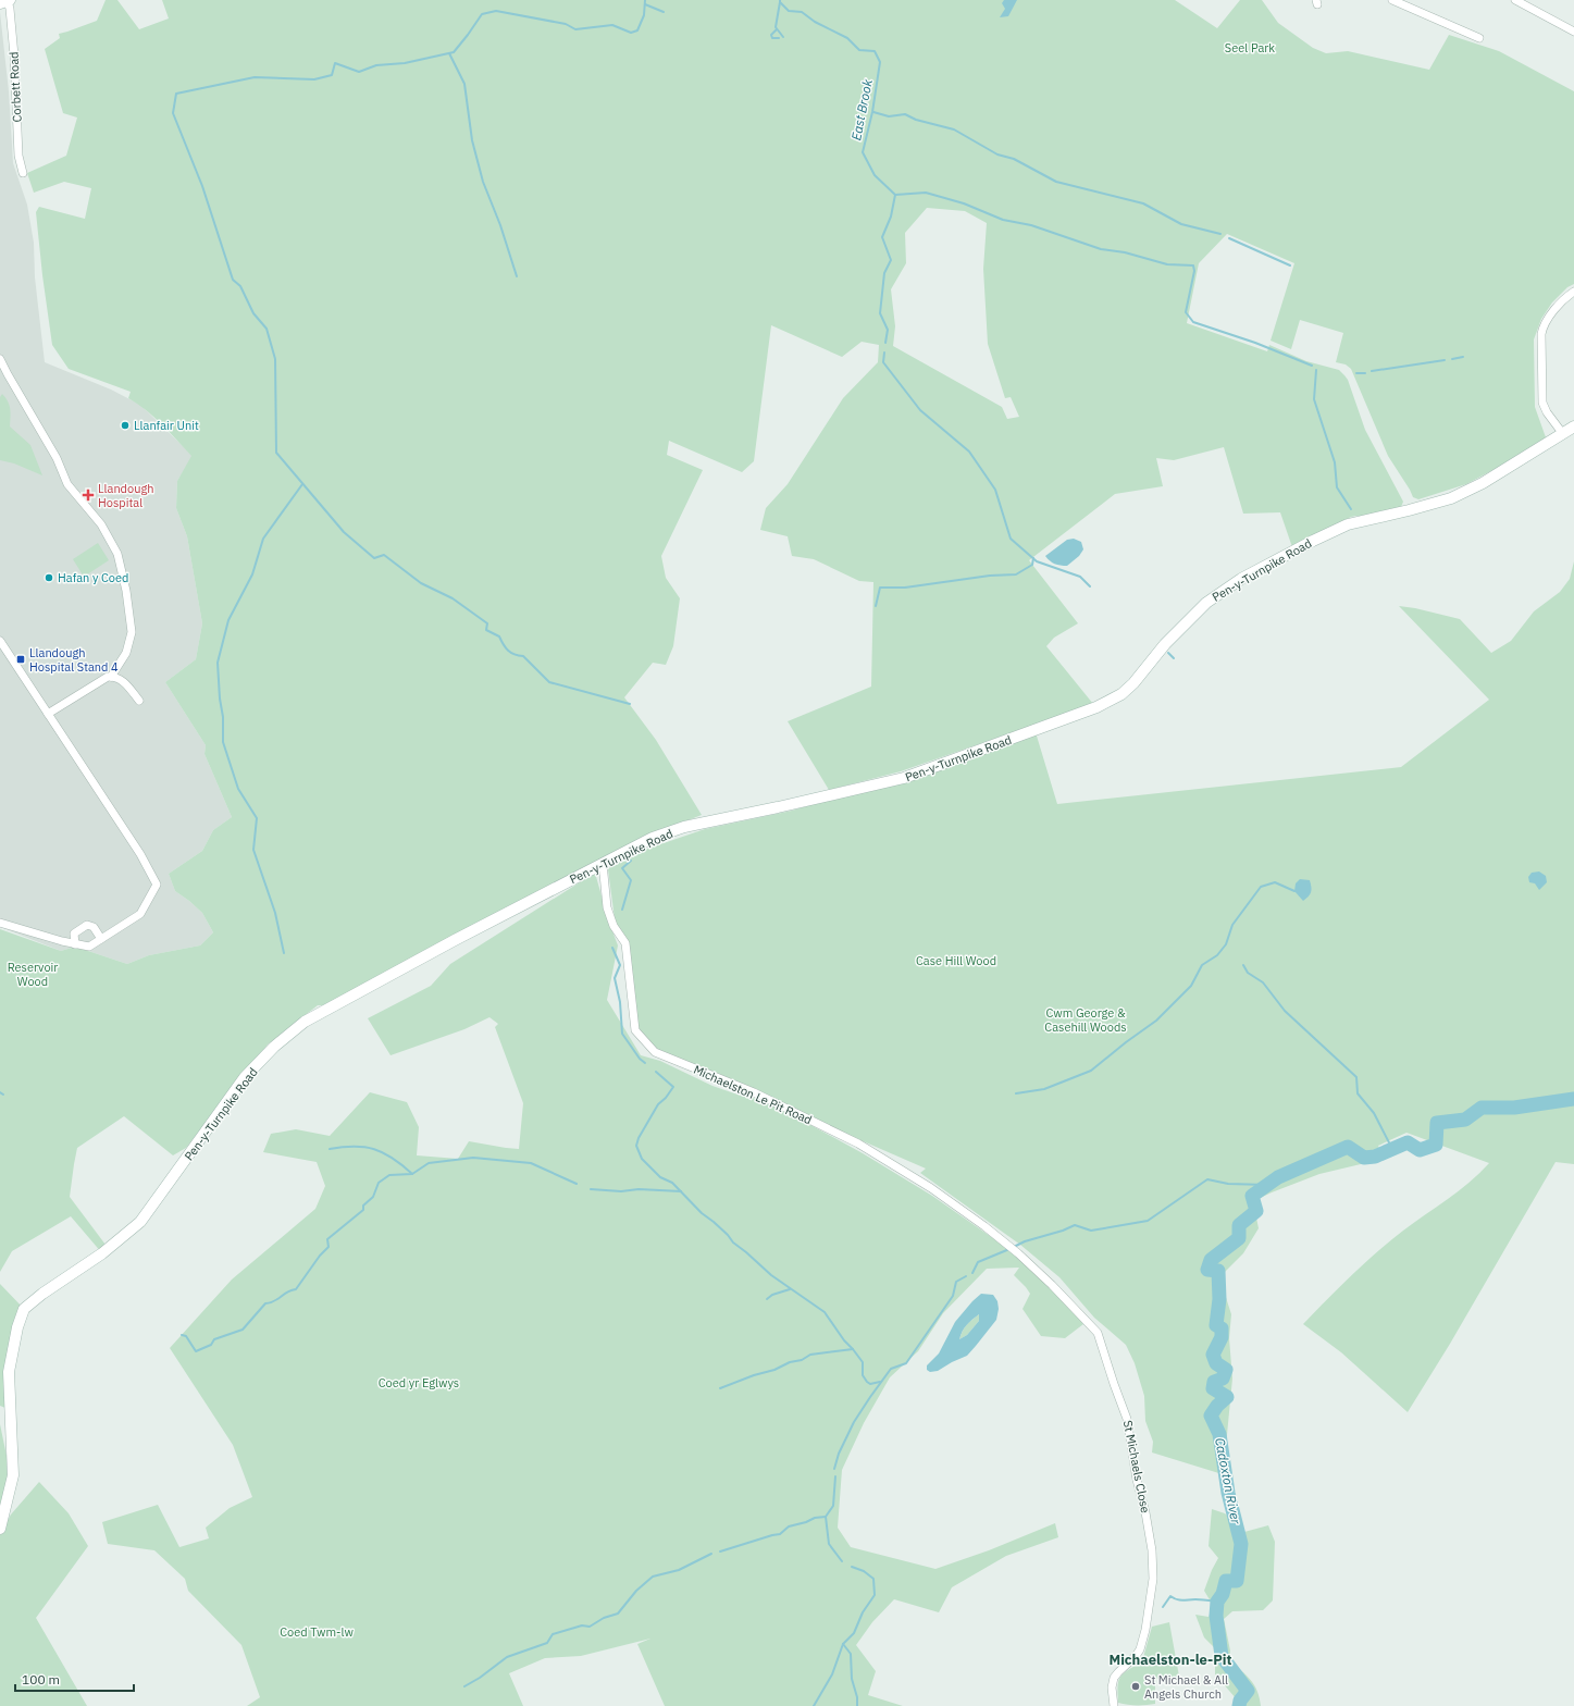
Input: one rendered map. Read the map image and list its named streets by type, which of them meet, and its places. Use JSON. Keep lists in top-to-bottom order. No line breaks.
{"streets":{"street":["Corbett Road","Pen-y-Turnpike Road","Michaelston Le Pit Road","St Michaels Close"]},"crossings":[["Pen-y-Turnpike Road","Michaelston Le Pit Road"],["Michaelston Le Pit Road","St Michaels Close"]],"districts":["Michaelston-le-Pit"],"water":["East Brook","Cadoxton River"],"parks":["Seel Park","Case Hill Wood","Reservoir Wood","Cwm George & Casehill Woods","Coed yr Eglwys","Coed Twm-lw"],"places":{"other":["Llanfair Unit","Hafan y Coed","St Michael & All Angels Church"],"health":["Llandough Hospital"],"transit":["Llandough Hospital Stand 4"]},"scale_bar":"100 m"}
